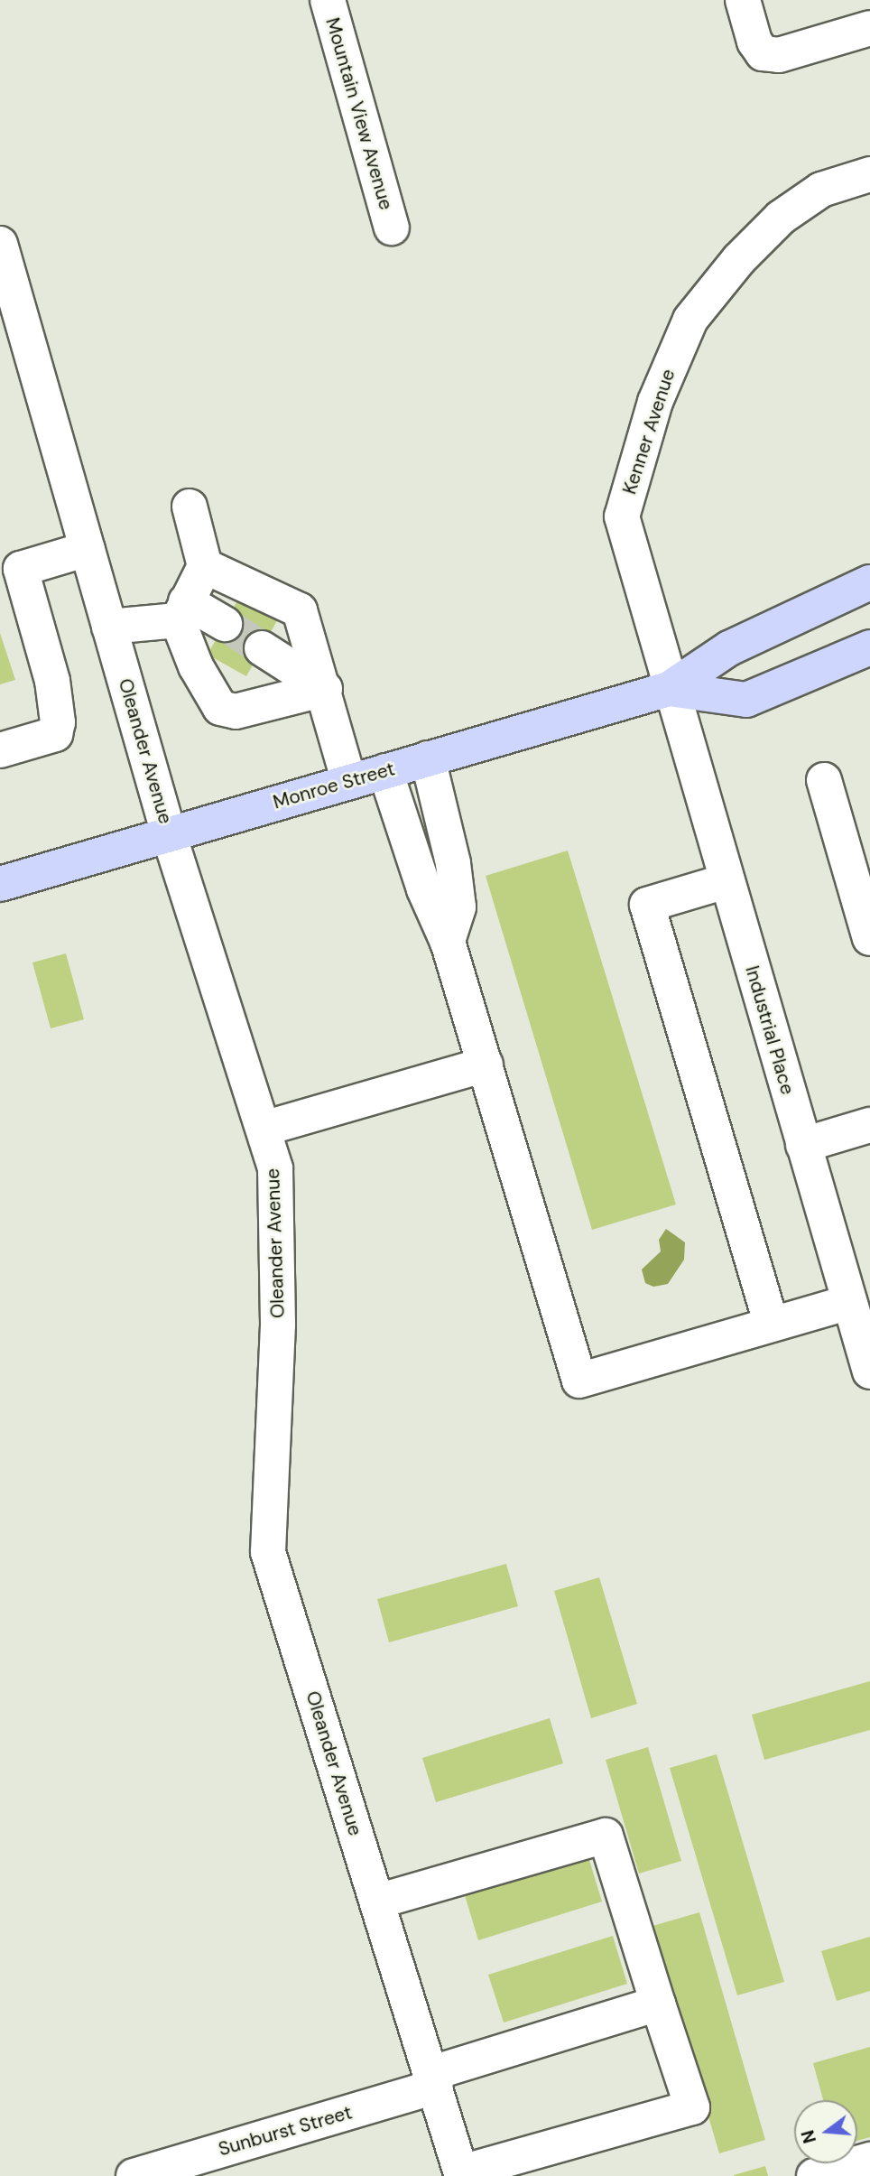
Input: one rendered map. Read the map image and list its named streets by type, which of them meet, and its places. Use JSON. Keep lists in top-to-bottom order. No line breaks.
{"streets":{"main road":["Monroe Street"],"street":["Mountain View Avenue","Kenner Avenue","Oleander Avenue","Industrial Place","Sunburst Street"]},"crossings":[["Kenner Avenue","Monroe Street"],["Kenner Avenue","Industrial Place"],["Oleander Avenue","Monroe Street"],["Oleander Avenue","Sunburst Street"],["Monroe Street","Industrial Place"]],"north":"left"}
